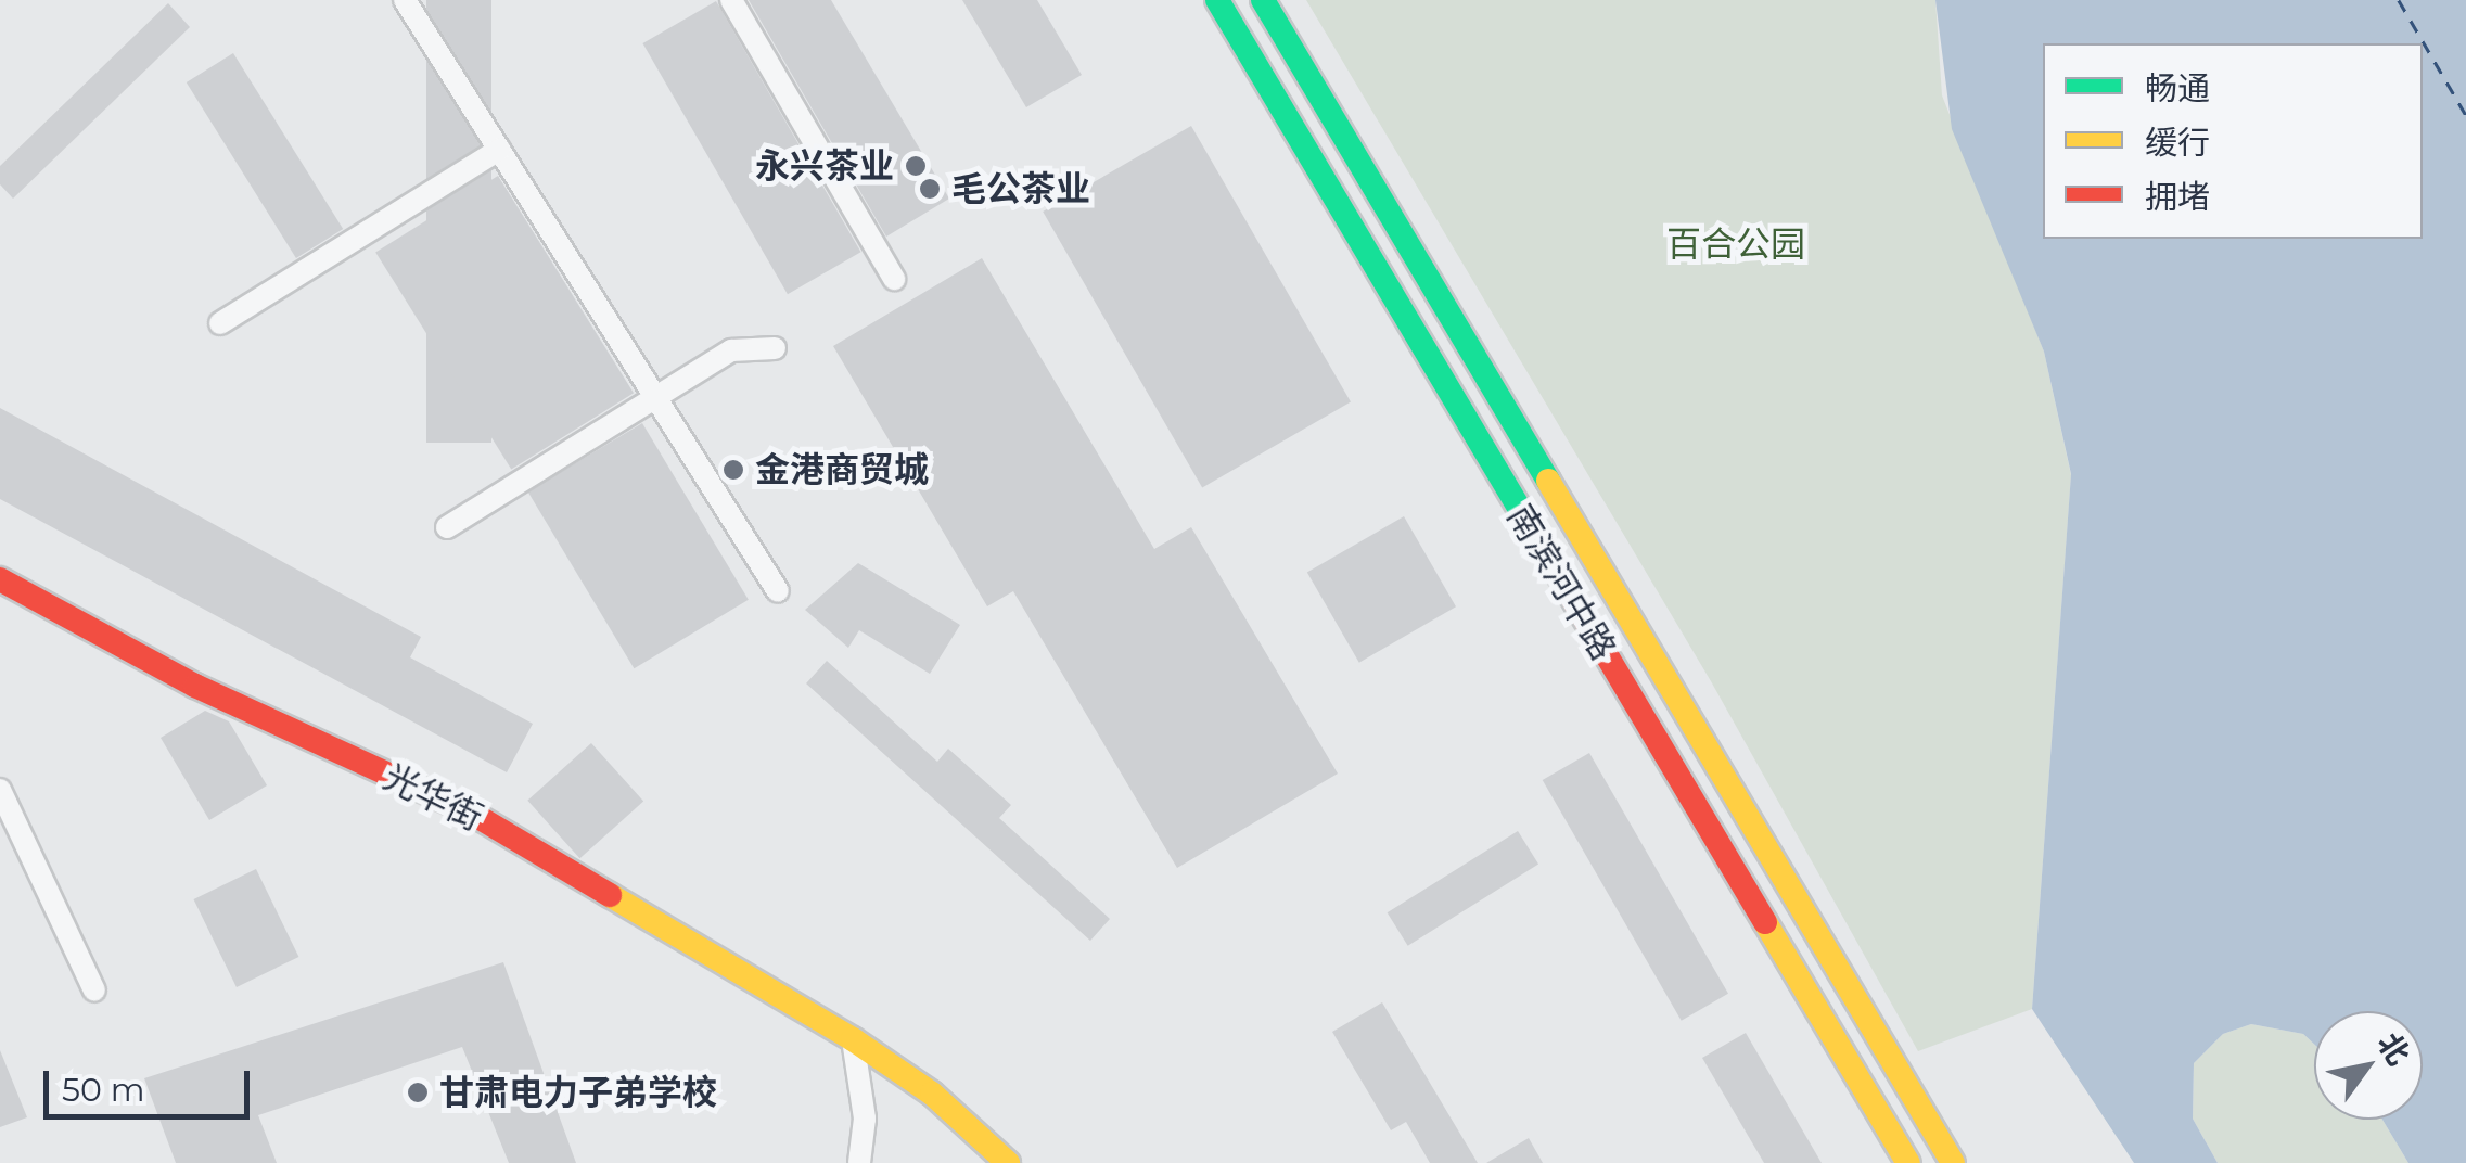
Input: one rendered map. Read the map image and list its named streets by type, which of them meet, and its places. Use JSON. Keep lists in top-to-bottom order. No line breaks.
{"streets":{"main road":["南滨河中路","光华街"]},"parks":["百合公园"],"places":["永兴茶业","毛公茶业","金港商贸城","甘肃电力子弟学校"],"legend":["畅通","缓行","拥堵"],"scale_bar":"50 m","north":"top right"}
